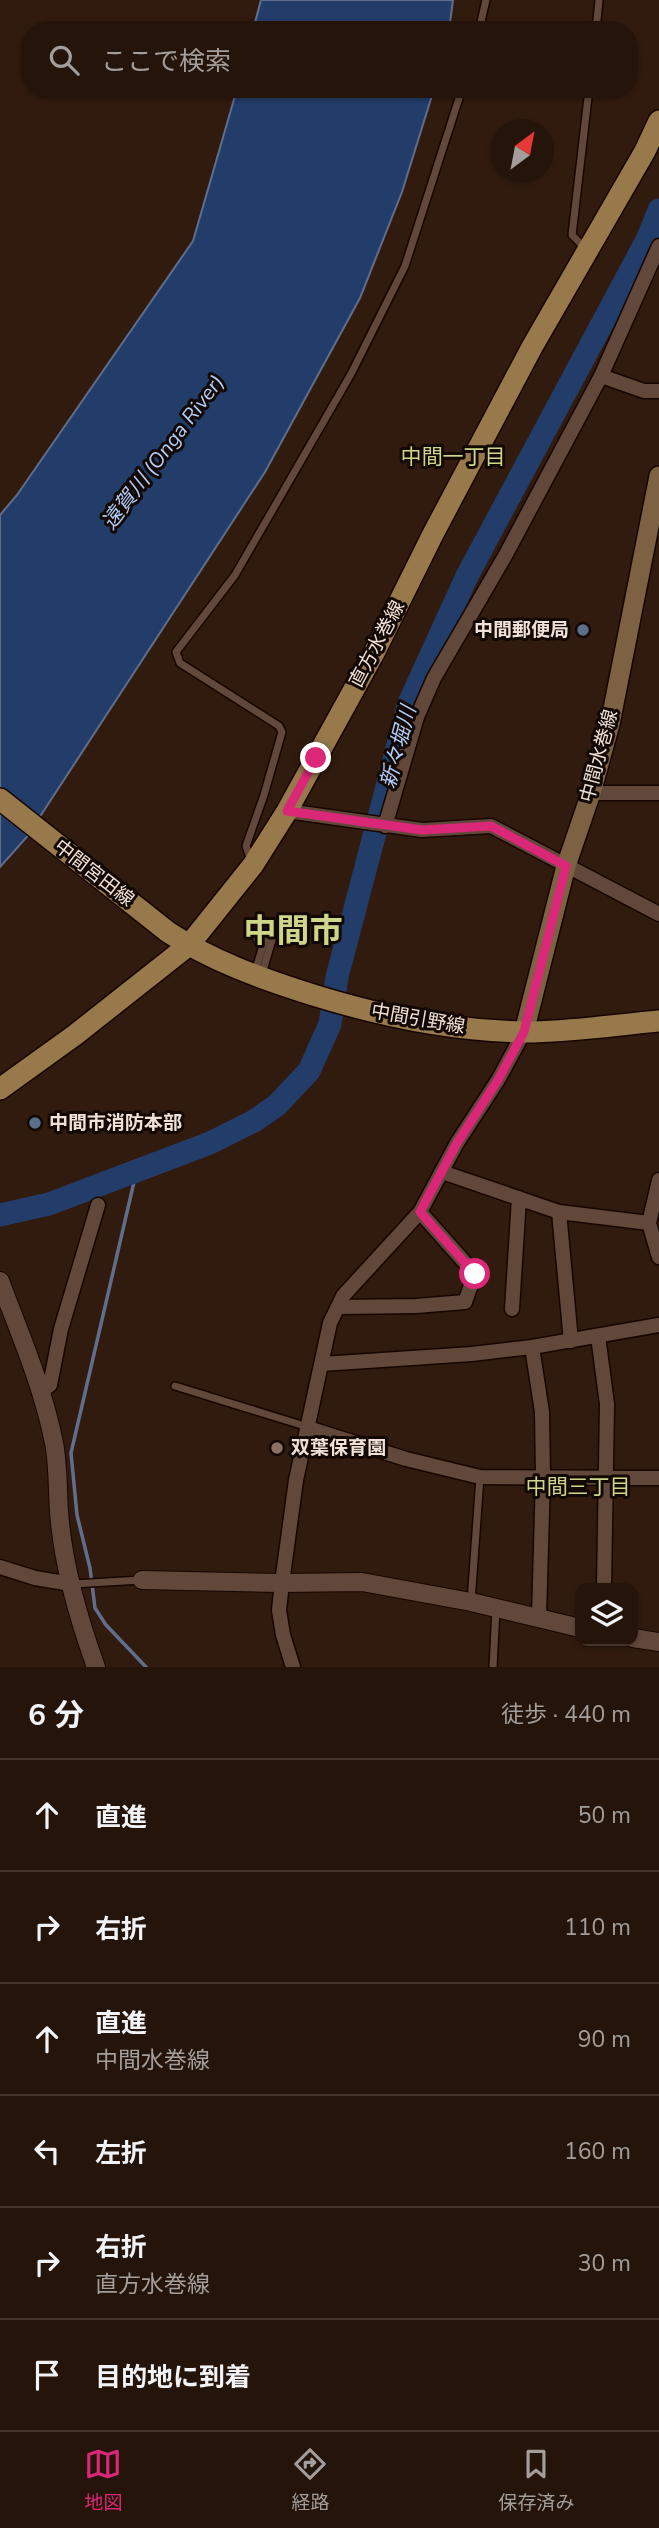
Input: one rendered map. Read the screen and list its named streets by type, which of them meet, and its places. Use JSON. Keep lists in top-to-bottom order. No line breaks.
{"streets":{"main road":["直方水巻線","中間水巻線","中間宮田線","中間引野線"]},"crossings":[["直方水巻線","中間宮田線"],["直方水巻線","中間引野線"],["中間水巻線","中間引野線"],["中間宮田線","中間引野線"]],"districts":["中間一丁目","中間市","中間三丁目"],"water":["遠賀川 (Onga River)","新々堀川"],"places":["中間郵便局","中間市消防本部","双葉保育園"],"north":"top right","page":{"search":"ここで検索","heading":["6 分","徒歩 · 440 m"],"list":[["直進","50 m"],["右折","110 m"],["直進","中間水巻線","90 m"],["左折","160 m"],["右折","直方水巻線","30 m"],"目的地に到着"],"nav":["地図","経路","保存済み"]}}
